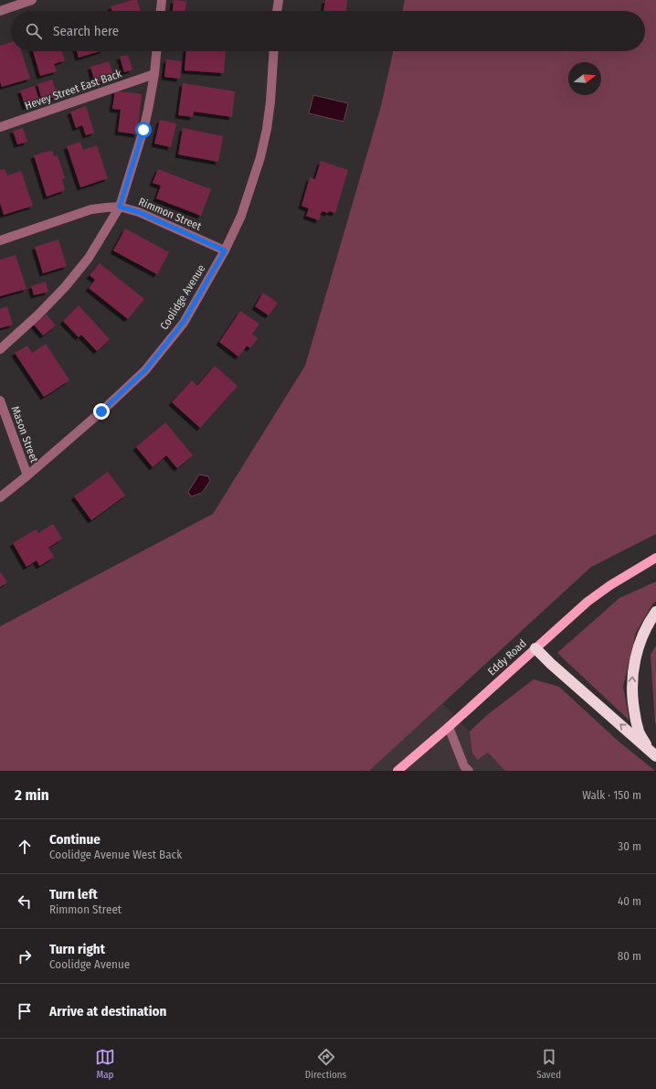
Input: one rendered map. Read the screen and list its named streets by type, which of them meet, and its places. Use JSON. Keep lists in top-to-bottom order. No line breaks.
{"streets":{"main road":["Eddy Road"],"street":["Hevey Street East Back","Rimmon Street","Coolidge Avenue","Mason Street"]},"crossings":[["Rimmon Street","Coolidge Avenue"],["Coolidge Avenue","Mason Street"]],"north":"right","page":{"search":"Search here","heading":["2 min","Walk · 150 m"],"list":[["Continue","Coolidge Avenue West Back","30 m"],["Turn left","Rimmon Street","40 m"],["Turn right","Coolidge Avenue","80 m"],"Arrive at destination"],"nav":["Map","Directions","Saved"]}}
